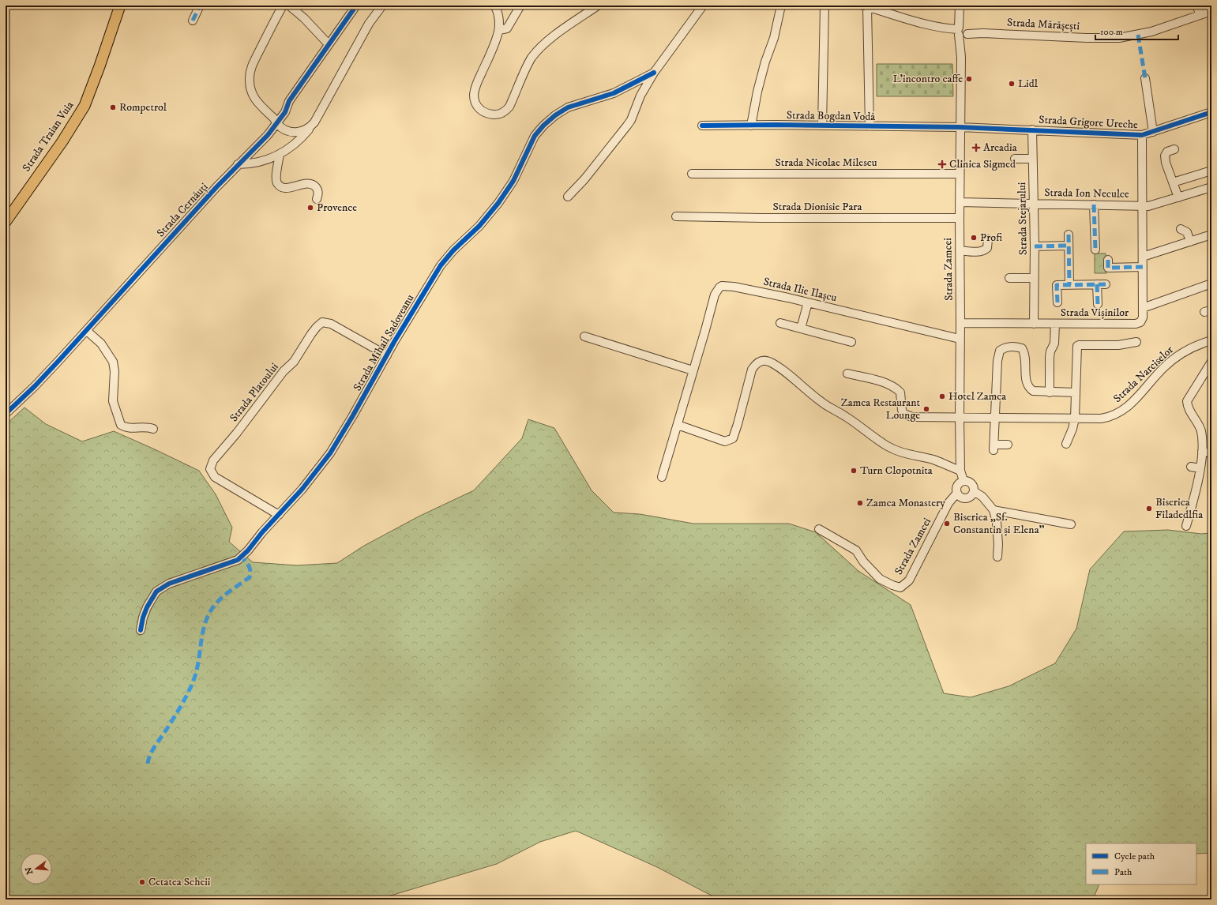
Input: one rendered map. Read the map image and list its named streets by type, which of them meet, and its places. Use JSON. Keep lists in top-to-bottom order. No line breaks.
{"streets":{"main road":["Strada Traian Vuia"],"street":["Strada Mărășești","Strada Bogdan Vodă","Strada Grigore Ureche","Strada Nicolae Milescu","Strada Ion Neculce","Strada Dionisie Para","Strada Cernăuți","Strada Stejarului","Strada Zamcei","Strada Ilie Ilașcu","Strada Vișinilor","Strada Mihail Sadoveanu","Strada Narciselor","Strada Platoului"]},"crossings":[["Strada Mărășești","Strada Zamcei"],["Strada Bogdan Vodă","Strada Grigore Ureche"],["Strada Bogdan Vodă","Strada Zamcei"],["Strada Grigore Ureche","Strada Stejarului"],["Strada Grigore Ureche","Strada Zamcei"],["Strada Nicolae Milescu","Strada Zamcei"],["Strada Ion Neculce","Strada Stejarului"],["Strada Ion Neculce","Strada Zamcei"],["Strada Dionisie Para","Strada Zamcei"],["Strada Stejarului","Strada Vișinilor"],["Strada Zamcei","Strada Ilie Ilașcu"],["Strada Zamcei","Strada Vișinilor"],["Strada Zamcei","Strada Narciselor"],["Strada Mihail Sadoveanu","Strada Platoului"]],"places":{"other":["L'incontro caffe","Lidl","Rompetrol","Provence","Profi","Hotel Zamca","Zamca Restaurant Lounge","Turn Clopotnita","Zamca Monastery","Biserica Filadedlfia","Biserica „Sf. Constantin și Elena”","Cetatea Scheii"],"health":["Arcadia","Clinica Sigmed"]},"legend":["Cycle path","Path"],"scale_bar":"100 m","north":"left"}
